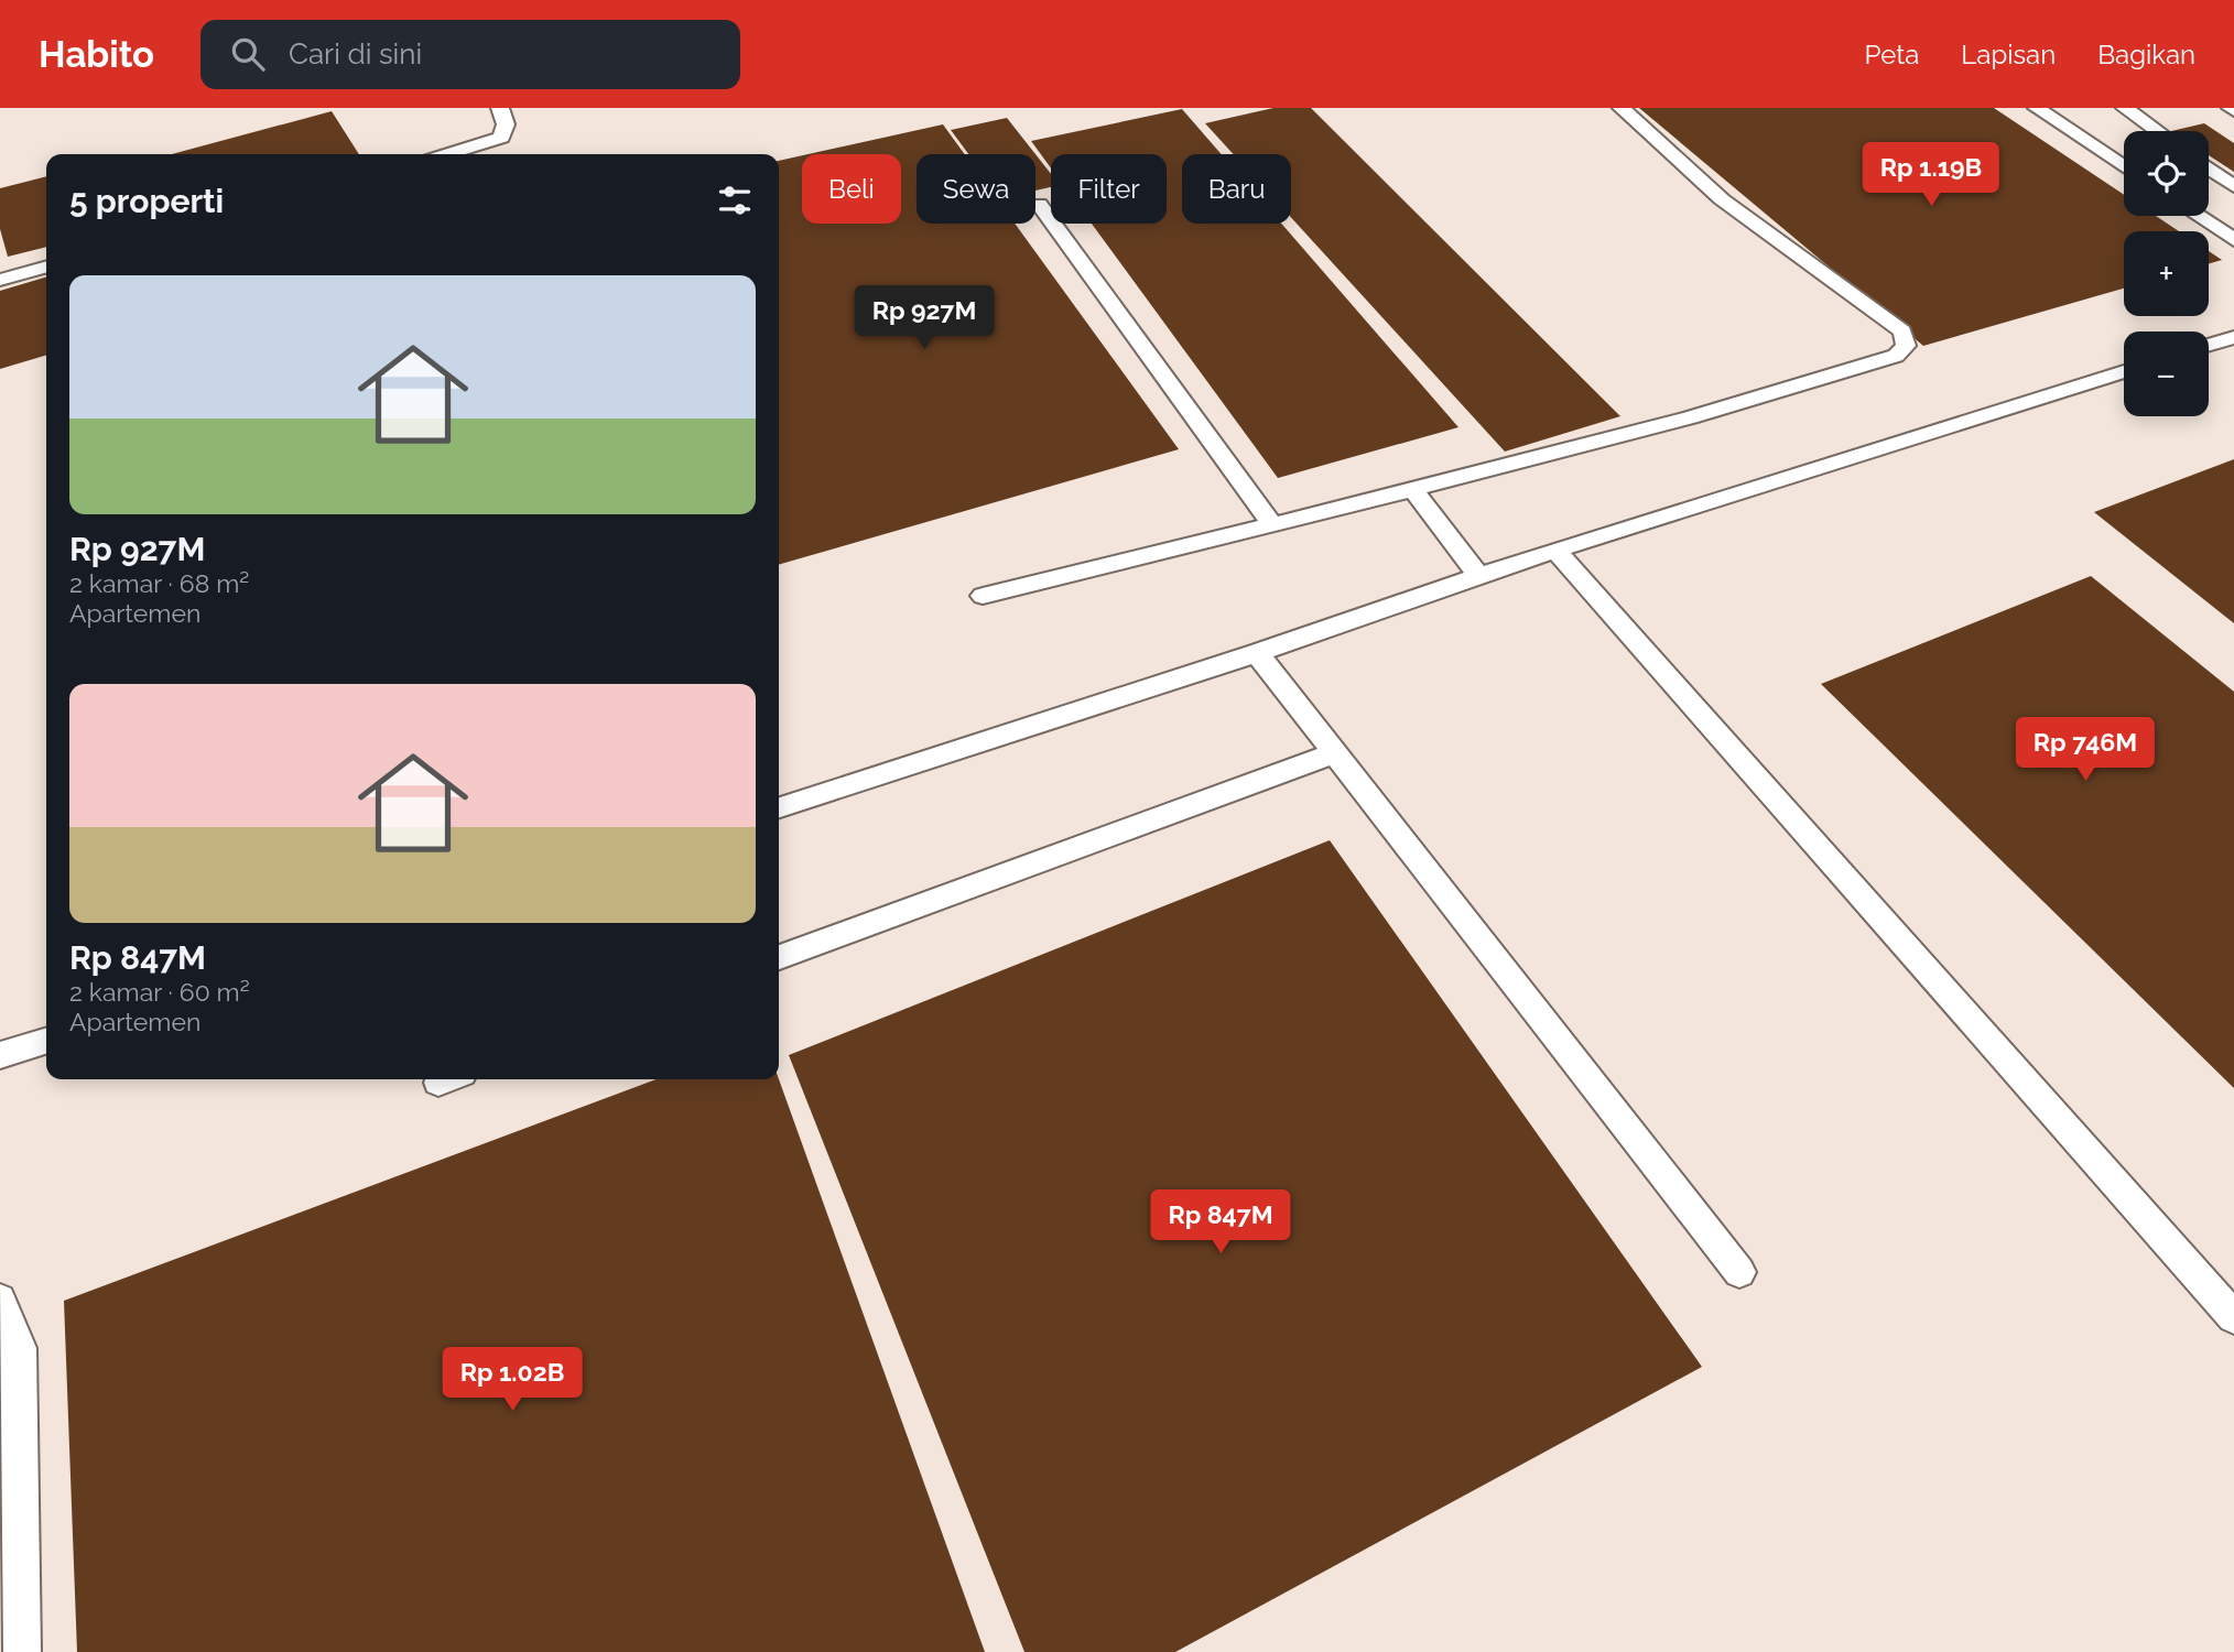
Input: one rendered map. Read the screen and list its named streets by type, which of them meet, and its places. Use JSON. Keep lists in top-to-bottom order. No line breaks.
{"page":{"header":"Habito","search":"Cari di sini","nav":["Peta","Lapisan","Bagikan"],"map_buttons":["+","−"],"price":["Rp 1.19B","Rp 927M","Rp 746M","Rp 847M","Rp 1.02B"],"chip":["Beli","Sewa","Filter","Baru"],"heading":"5 properti","list":[{"name":"Rp 927M","note":"2 kamar · 68 m² · Apartemen"},{"name":"Rp 847M","note":"2 kamar · 60 m² · Apartemen"}]}}
